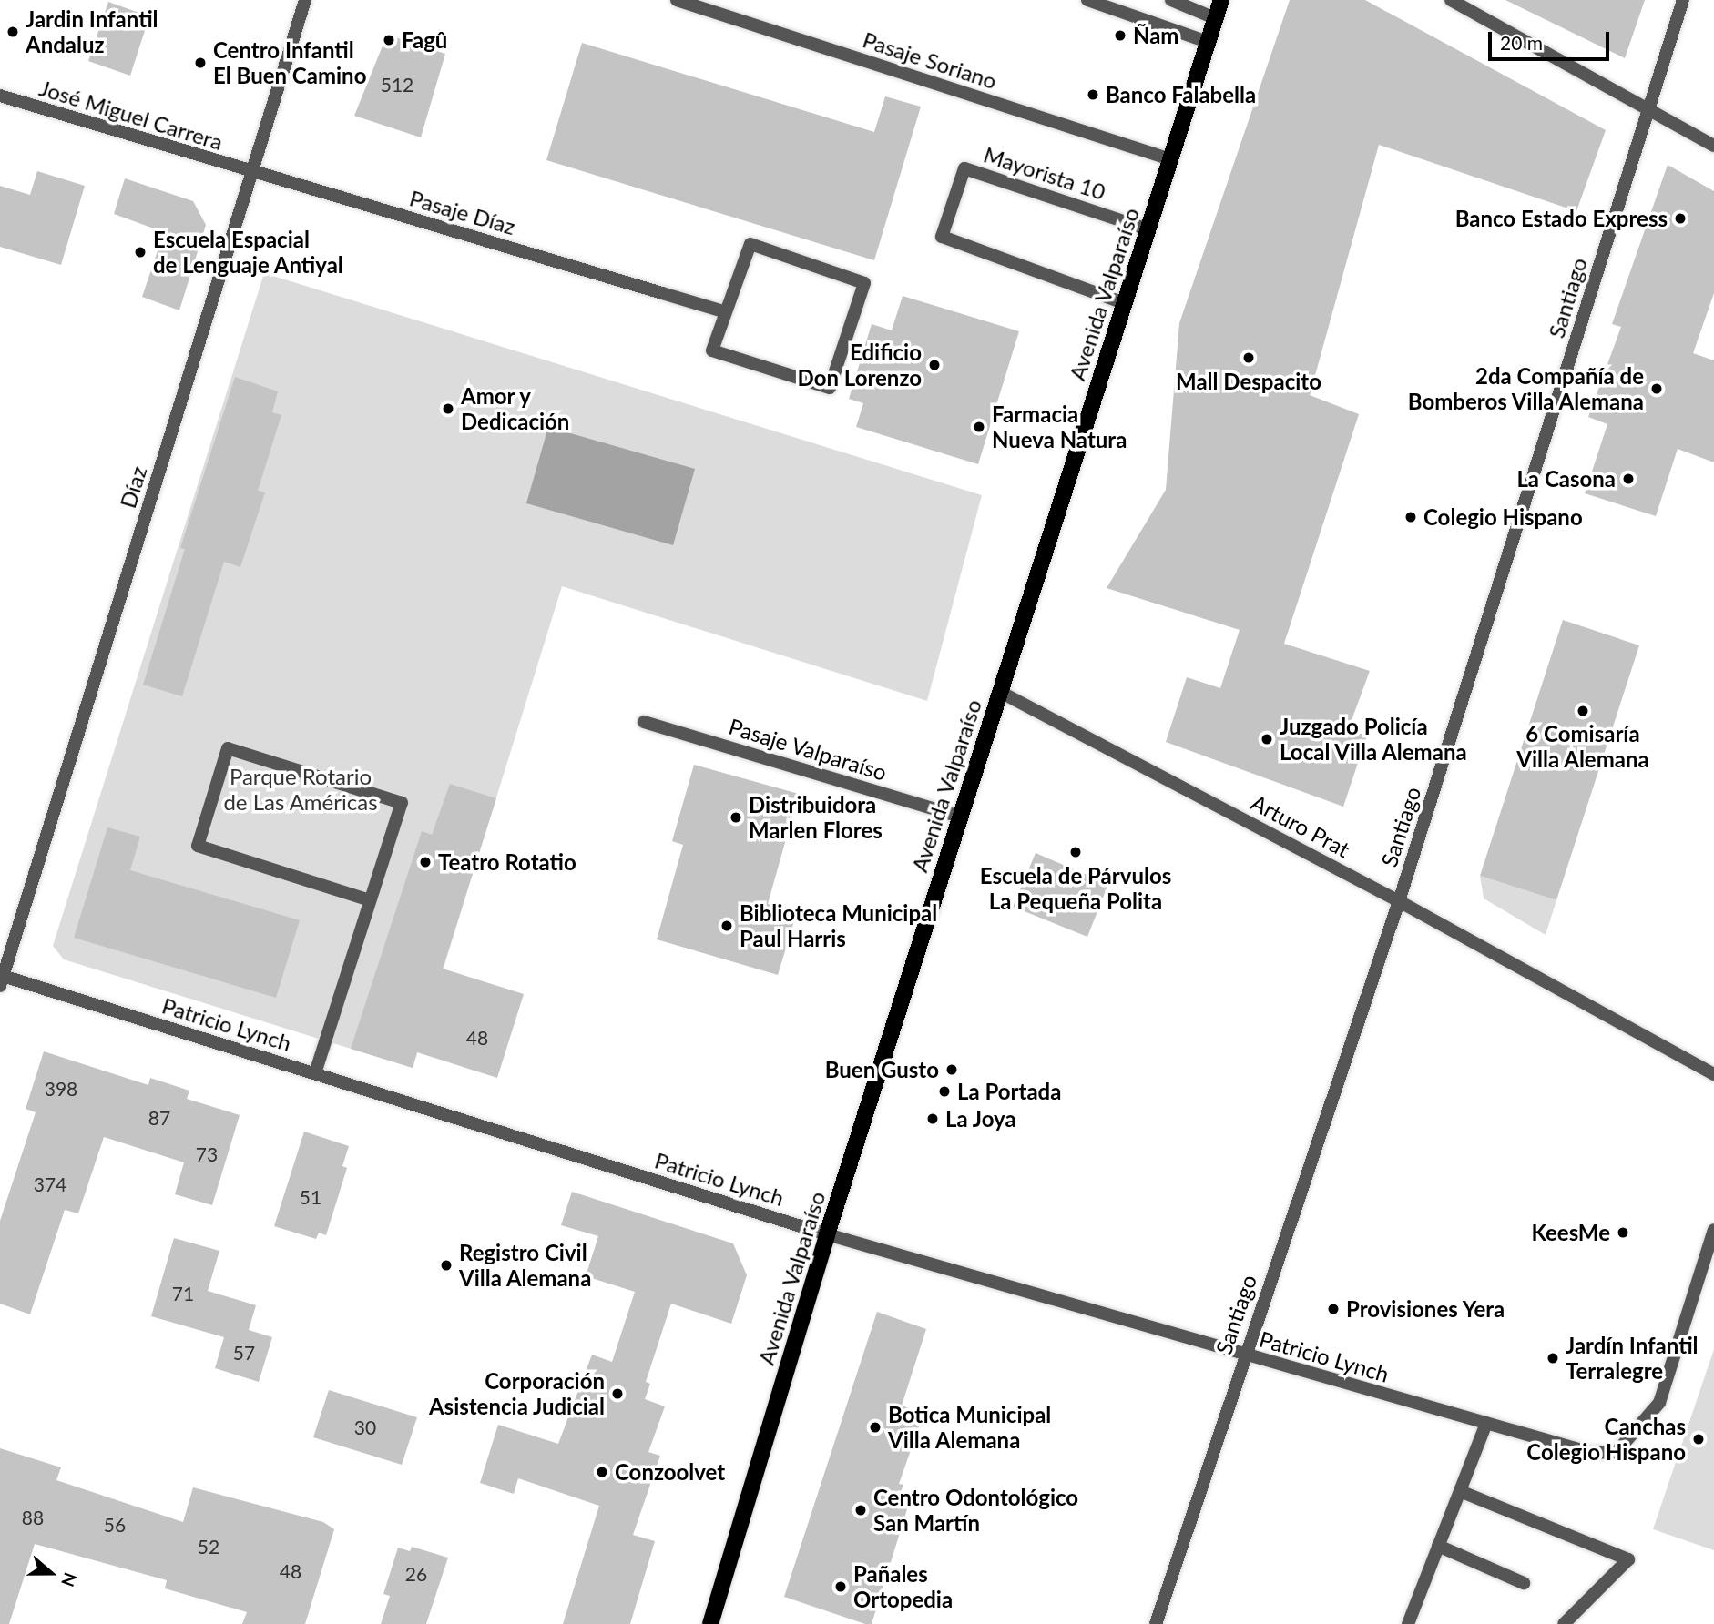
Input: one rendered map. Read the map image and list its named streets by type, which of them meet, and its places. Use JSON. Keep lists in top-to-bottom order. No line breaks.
{"streets":{"main road":["Avenida Valparaíso"],"street":["Pasaje Soriano","José Miguel Carrera","Mayorista 10","Pasaje Díaz","Santiago","Díaz","Pasaje Valparaíso","Arturo Prat","Patricio Lynch"]},"crossings":[["Pasaje Soriano","Avenida Valparaíso"],["José Miguel Carrera","Pasaje Díaz"],["José Miguel Carrera","Díaz"],["Mayorista 10","Avenida Valparaíso"],["Pasaje Díaz","Díaz"],["Avenida Valparaíso","Pasaje Valparaíso"],["Avenida Valparaíso","Arturo Prat"],["Avenida Valparaíso","Patricio Lynch"],["Santiago","Arturo Prat"],["Santiago","Patricio Lynch"],["Díaz","Patricio Lynch"]],"parks":["Parque Rotario de Las Américas"],"places":["Jardin Infantil Andaluz","Ñam","Fagû","Centro Infantil El Buen Camino","Banco Falabella","Banco Estado Express","Escuela Espacial de Lenguaje Antiyal","Mall Despacito","Edificio Don Lorenzo","2da Compañía de Bomberos Villa Alemana","Amor y Dedicación","Farmacia Nueva Natura","La Casona","Colegio Hispano","6 Comisaría Villa Alemana","Juzgado Policía Local Villa Alemana","Distribuidora Marlen Flores","Escuela de Párvulos La Pequeña Polita","Teatro Rotatio","Biblioteca Municipal Paul Harris","Buen Gusto","La Portada","La Joya","KeesMe","Registro Civil Villa Alemana","Provisiones Yera","Jardín Infantil Terralegre","Corporación Asistencia Judicial","Botica Municipal Villa Alemana","Canchas Colegio Hispano","Conzoolvet","Centro Odontológico San Martín","Pañales Ortopedia"],"house_numbers":["512","48","398","87","73","374","51","71","57","30","88","56","52","48","26"],"scale_bar":"20 m","north":"right"}
